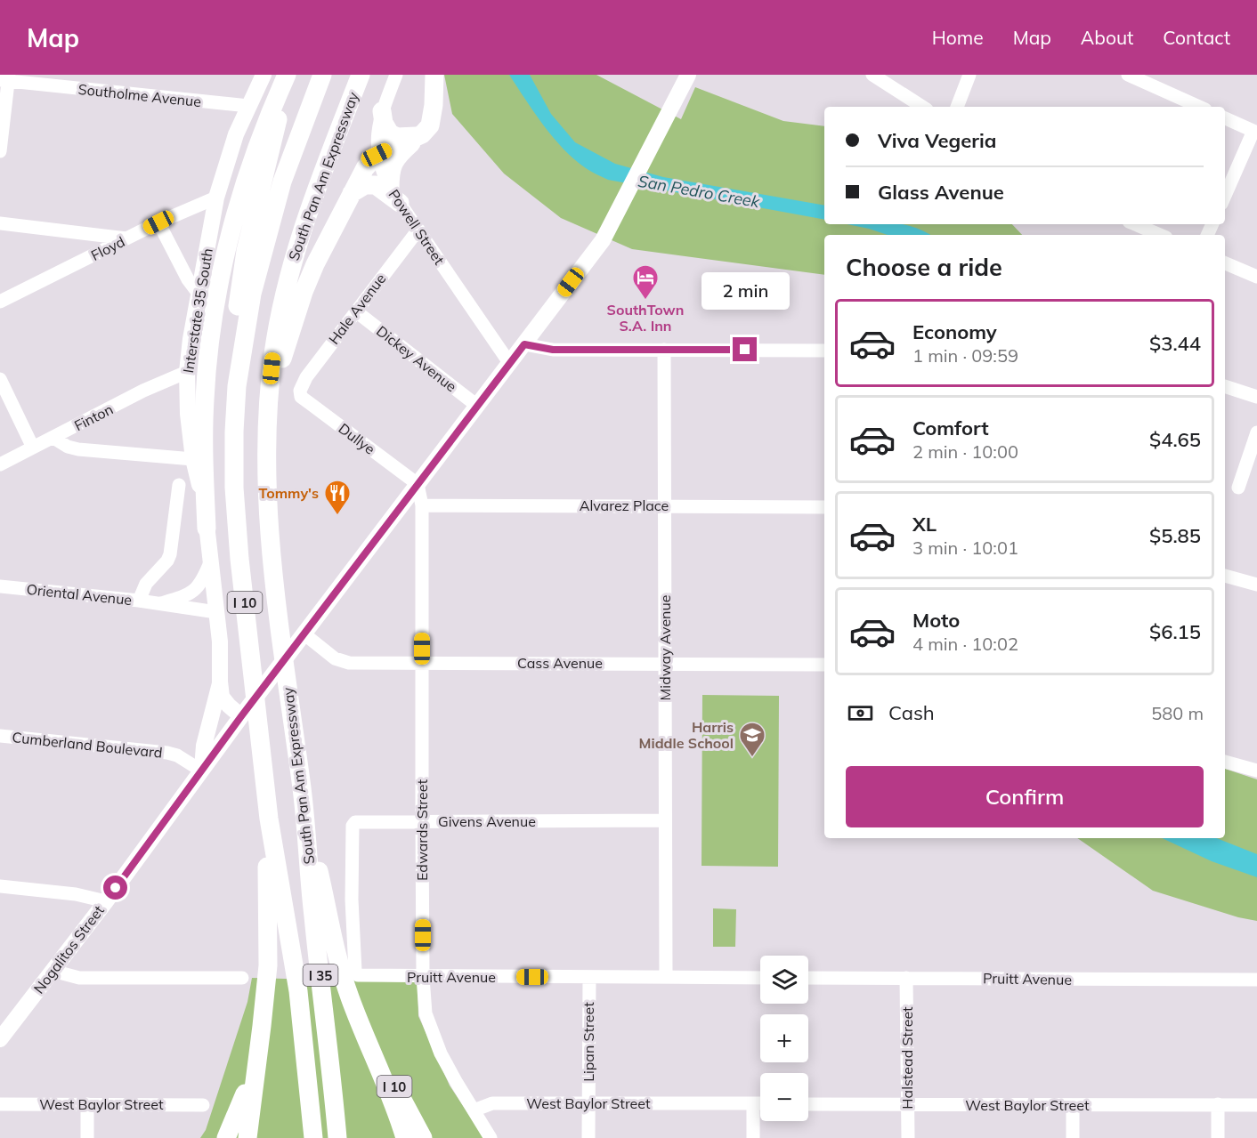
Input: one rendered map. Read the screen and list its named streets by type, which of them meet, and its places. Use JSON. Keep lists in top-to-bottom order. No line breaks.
{"streets":{"highway":["South Pan Am Expressway","I 10","I 35"],"main road":["Interstate 35 South","Nogalitos Street"],"street":["Southolme Avenue","Powell Street","Floyd","Hale Avenue","Dickey Avenue","Finton","Dullye","Alvarez Place","Oriental Avenue","Midway Avenue","Cass Avenue","Cumberland Boulevard","Givens Avenue","Edwards Street","Pruitt Avenue","Lipan Street","Halstead Street","West Baylor Street"]},"crossings":[["Southolme Avenue","Interstate 35 South"],["South Pan Am Expressway","I 10"],["Powell Street","Hale Avenue"],["Powell Street","Nogalitos Street"],["Floyd","Interstate 35 South"],["Hale Avenue","Dickey Avenue"],["Hale Avenue","Dullye"],["Interstate 35 South","Finton"],["Interstate 35 South","Oriental Avenue"],["Interstate 35 South","Cumberland Boulevard"],["Interstate 35 South","Nogalitos Street"],["Dickey Avenue","Nogalitos Street"],["Dullye","Edwards Street"],["Dullye","Nogalitos Street"],["Alvarez Place","Midway Avenue"],["Alvarez Place","Edwards Street"],["I 10","I 35"],["Midway Avenue","Cass Avenue"],["Midway Avenue","Givens Avenue"],["Midway Avenue","Pruitt Avenue"],["Cass Avenue","Edwards Street"],["Cass Avenue","Nogalitos Street"],["Cumberland Boulevard","Nogalitos Street"],["Givens Avenue","Edwards Street"],["Givens Avenue","Pruitt Avenue"],["Edwards Street","Nogalitos Street"],["Edwards Street","Pruitt Avenue"],["Edwards Street","West Baylor Street"],["Pruitt Avenue","Lipan Street"],["Pruitt Avenue","Halstead Street"],["Lipan Street","West Baylor Street"],["Halstead Street","West Baylor Street"]],"water":["San Pedro Creek"],"places":{"hotel":["SouthTown S.A. Inn"],"restaurant":["Tommy's"],"school or university":["Harris Middle School"]},"page":{"header":"Map","nav":["Home","Map","About","Contact"],"banner":["Viva Vegeria","Glass Avenue"],"heading":"Choose a ride","bubble":"2 min","list":[{"name":"Economy","note":"1 min · 09:59","value":"$3.44"},{"name":"Comfort","note":"2 min · 10:00","value":"$4.65"},{"name":"XL","note":"3 min · 10:01","value":"$5.85"},{"name":"Moto","note":"4 min · 10:02","value":"$6.15"}],"pay":["Cash","580 m"],"buttons":"Confirm","map_buttons":["+","−"]}}
